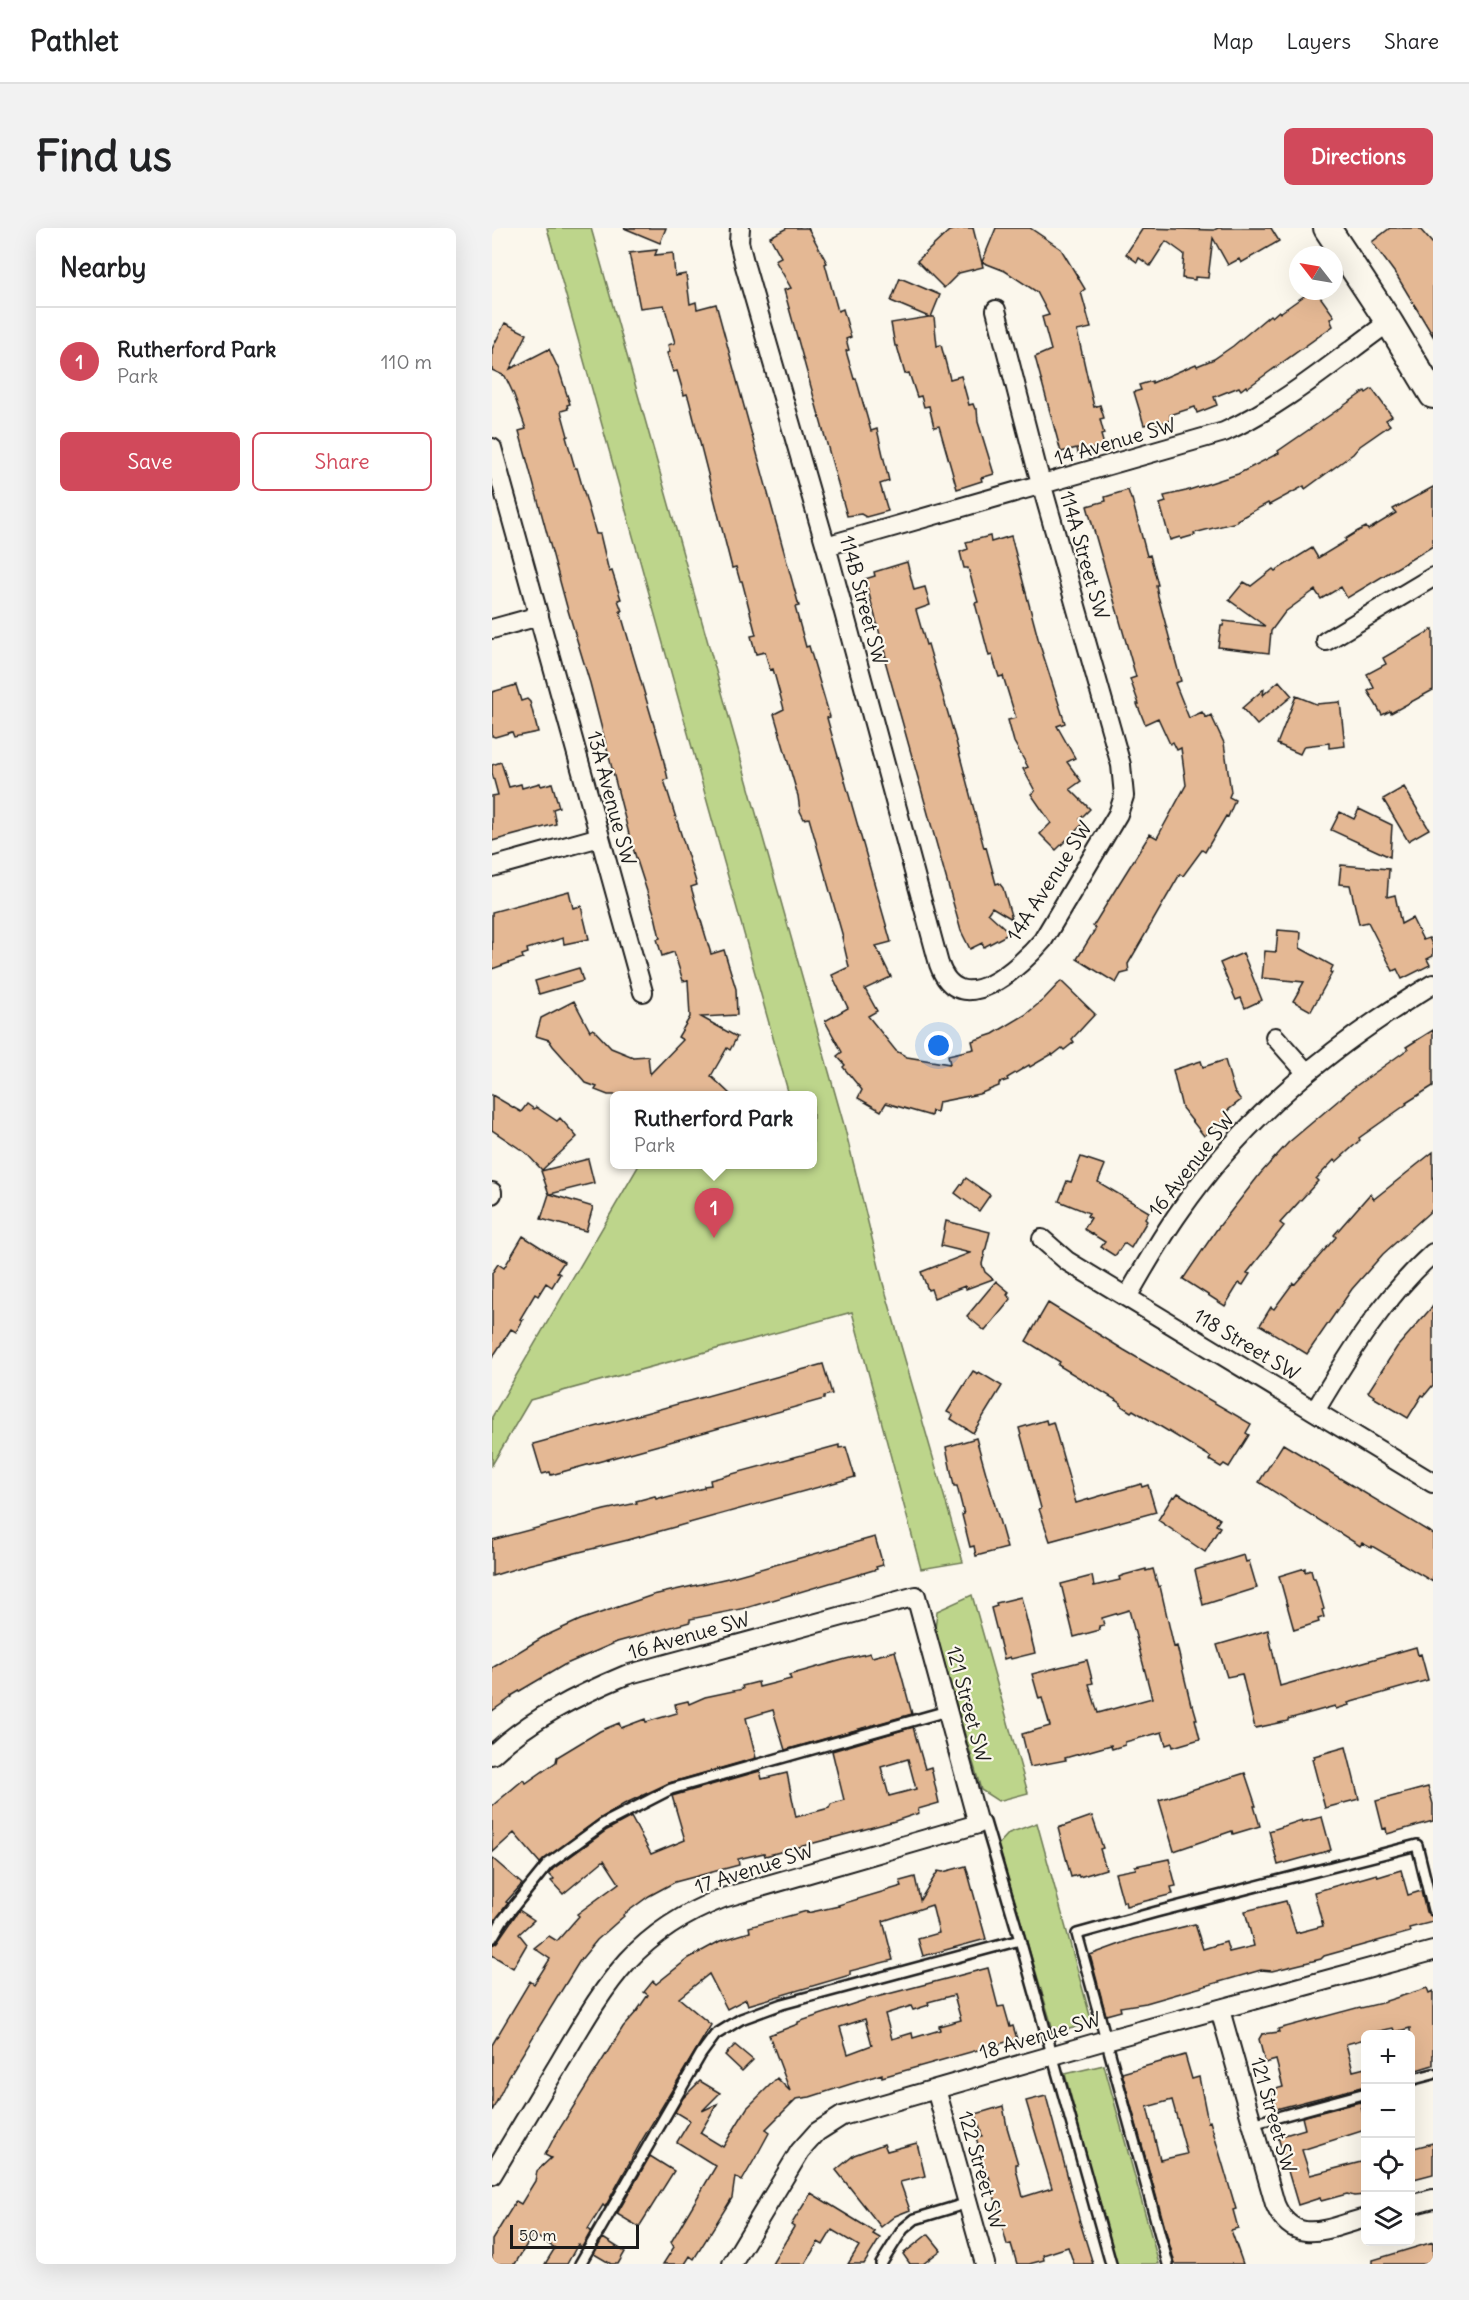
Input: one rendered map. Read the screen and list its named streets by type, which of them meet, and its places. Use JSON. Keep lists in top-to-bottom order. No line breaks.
{"streets":{"street":["14 Avenue SW","114A Street SW","114B Street SW","13A Avenue SW","14A Avenue SW","16 Avenue SW","118 Street SW","121 Street SW","17 Avenue SW","18 Avenue SW","122 Street SW"]},"crossings":[["14 Avenue SW","114A Street SW"],["14 Avenue SW","114B Street SW"],["114A Street SW","14A Avenue SW"],["114B Street SW","14A Avenue SW"],["16 Avenue SW","118 Street SW"],["16 Avenue SW","121 Street SW"],["121 Street SW","17 Avenue SW"],["121 Street SW","18 Avenue SW"],["18 Avenue SW","122 Street SW"]],"scale_bar":"50 m","north":"top left","page":{"header":"Pathlet","nav":["Map","Layers","Share"],"buttons":["Directions",["Save","Share"]],"title":"Find us","heading":"Nearby","list":[{"mark":"1","name":"Rutherford Park","note":"Park","value":"110 m"}],"popup":["Rutherford Park","Park"],"pins":"1","map_buttons":["+","−"],"scale":"50 m"}}
